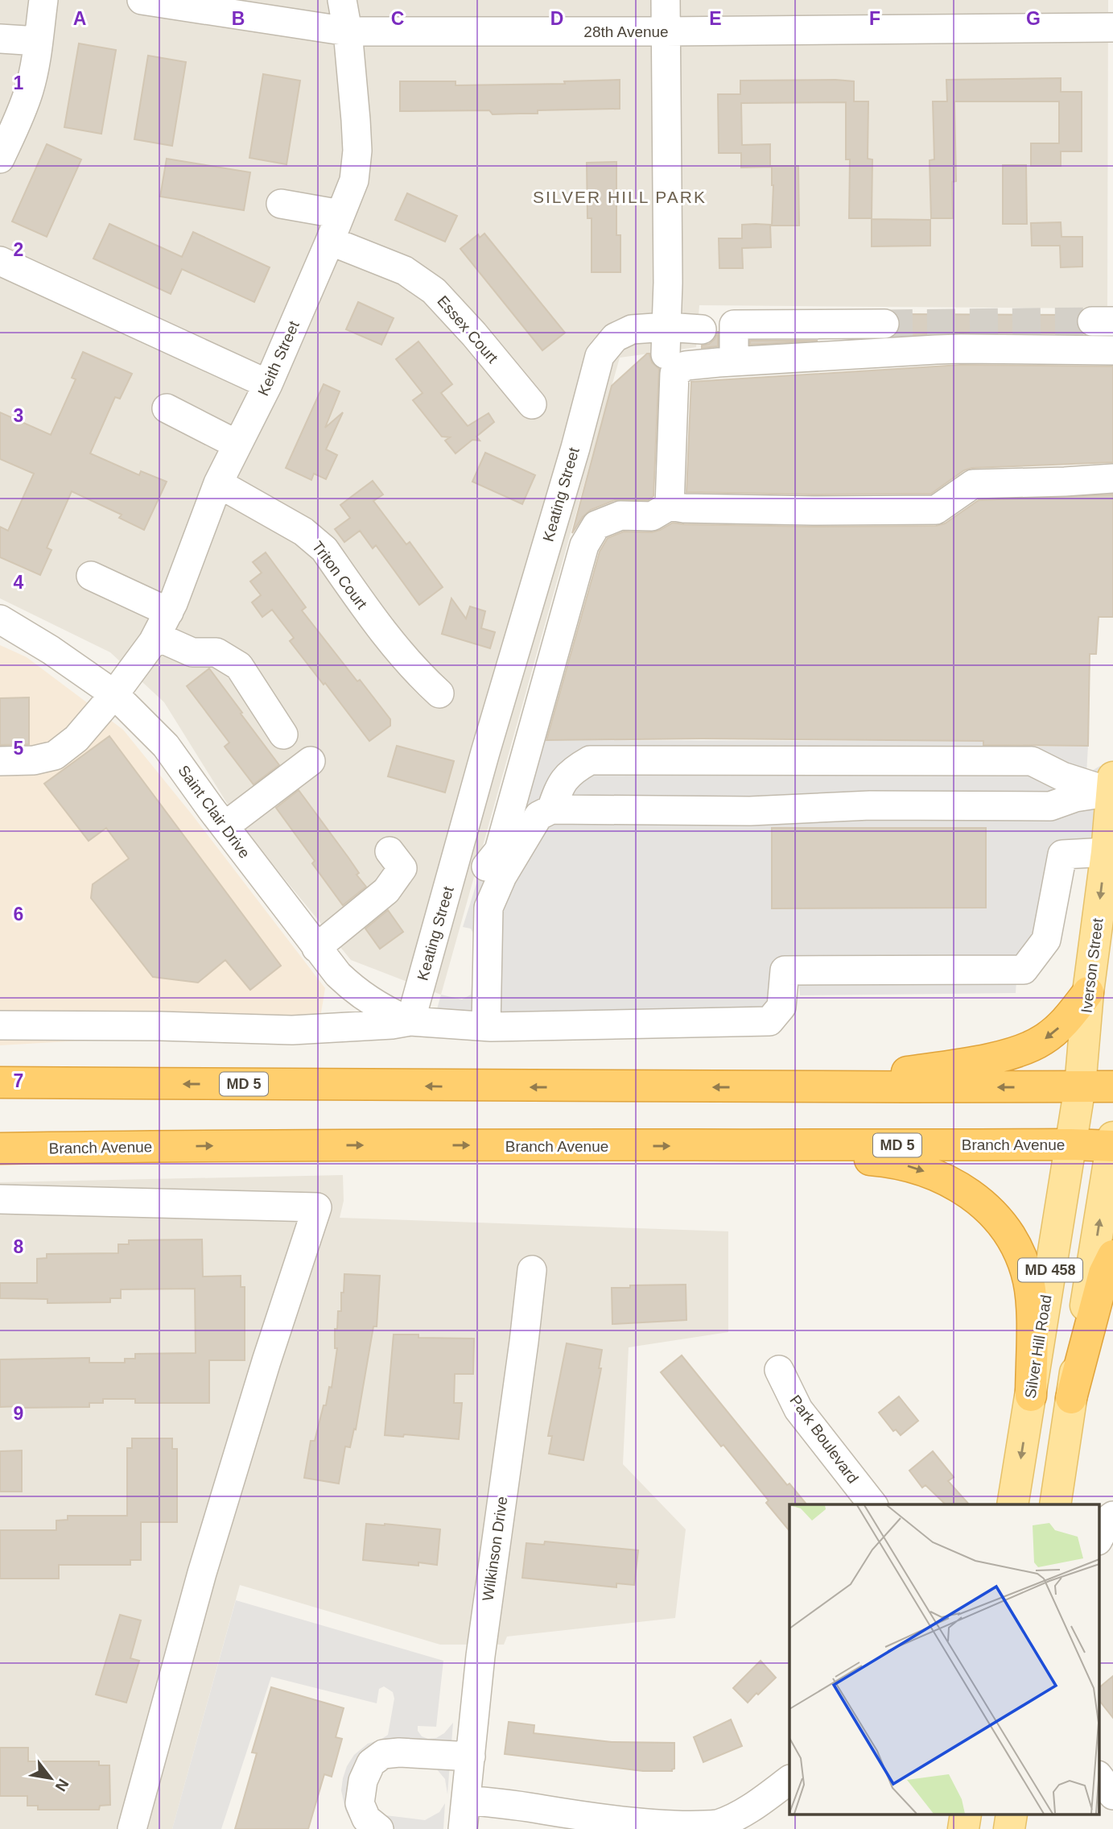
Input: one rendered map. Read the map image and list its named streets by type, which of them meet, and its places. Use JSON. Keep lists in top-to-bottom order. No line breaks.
{"streets":{"highway":["MD 5","Branch Avenue"],"main road":["Iverson Street","MD 458","Silver Hill Road"],"street":["28th Avenue","Essex Court","Keith Street","Keating Street","Triton Court","Saint Clair Drive","Park Boulevard","Wilkinson Drive"]},"crossings":[["28th Avenue","Keith Street"],["Essex Court","Keith Street"],["Keith Street","Triton Court"],["Keith Street","Saint Clair Drive"],["Keating Street","Saint Clair Drive"],["Iverson Street","MD 5"],["Iverson Street","Silver Hill Road"],["MD 5","Silver Hill Road"],["Branch Avenue","MD 458"],["Branch Avenue","Silver Hill Road"]],"one_way":["Iverson Street"],"districts":["SILVER HILL PARK"],"north":"bottom right","grid":{"columns":["A","B","C","D","E","F","G"],"rows":["1","2","3","4","5","6","7","8","9"]}}
